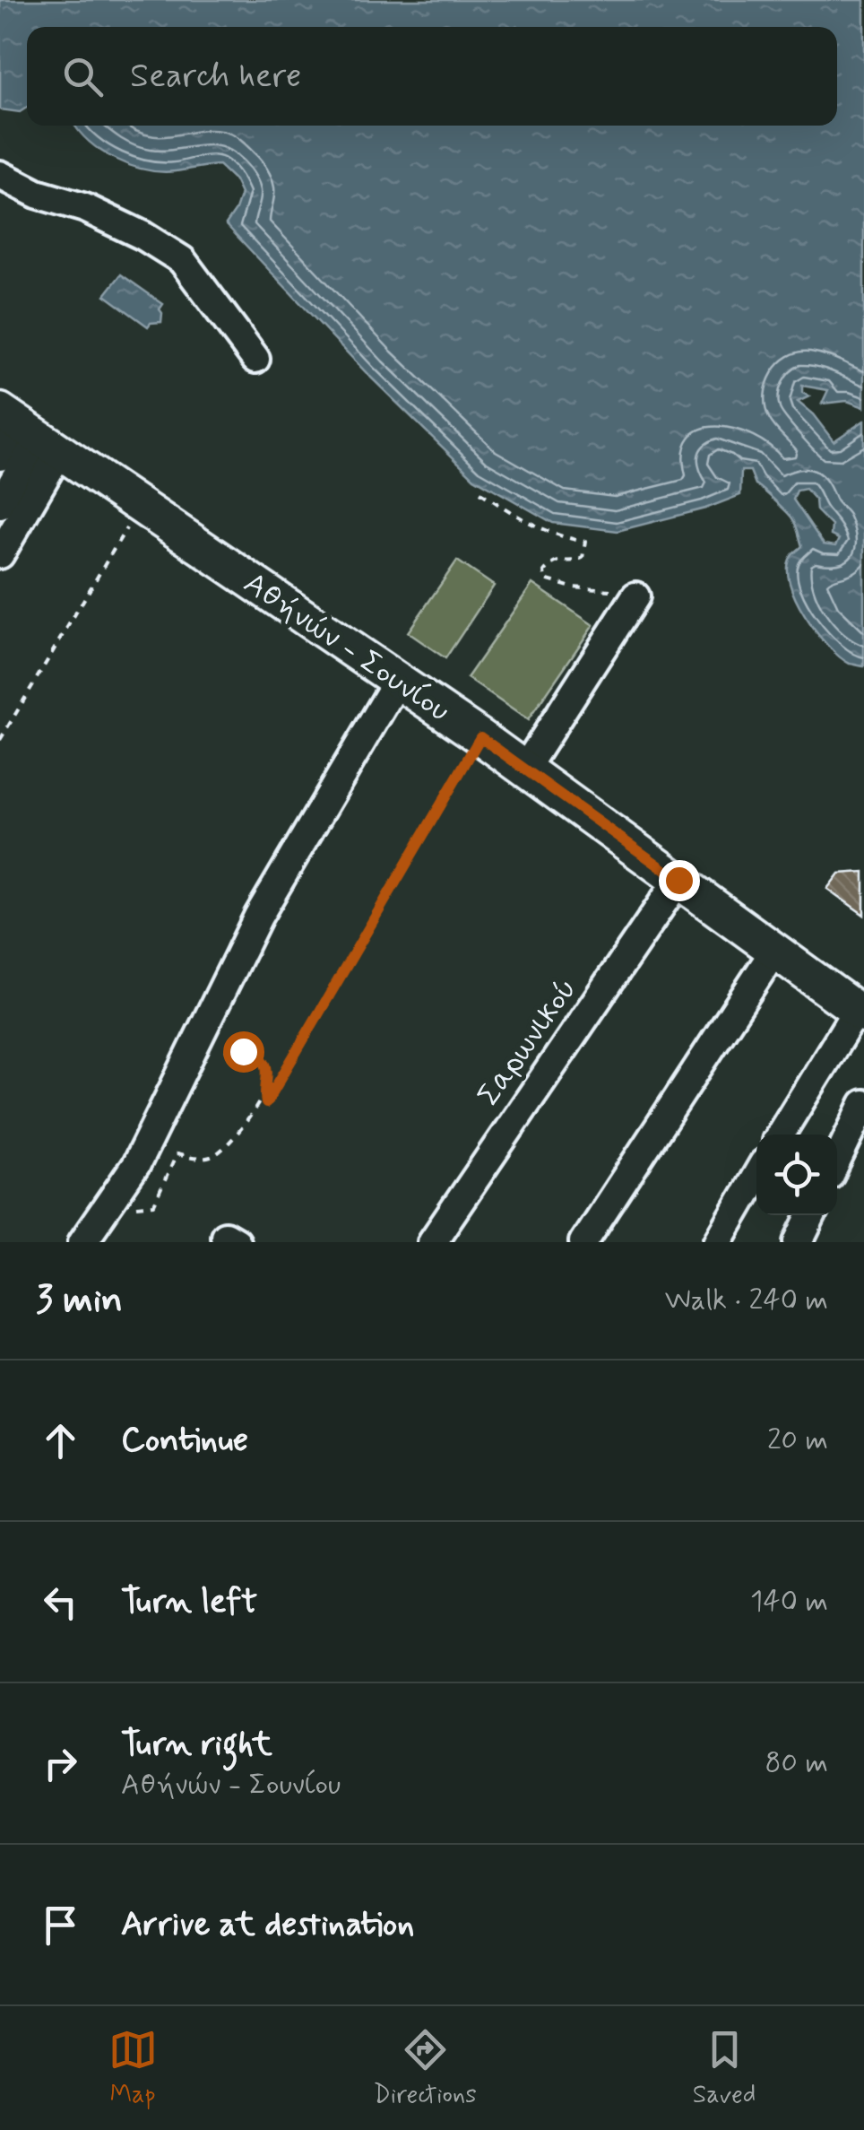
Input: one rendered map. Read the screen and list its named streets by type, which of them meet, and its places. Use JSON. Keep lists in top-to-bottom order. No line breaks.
{"streets":{"main road":["Αθήνών - Σουνίου"],"street":["Σαρωνικού"]},"crossings":[["Αθήνών - Σουνίου","Σαρωνικού"]],"page":{"search":"Search here","heading":["3 min","Walk · 240 m"],"list":[["Continue","20 m"],["Turn left","140 m"],["Turn right","Αθήνών - Σουνίου","80 m"],"Arrive at destination"],"nav":["Map","Directions","Saved"]}}
